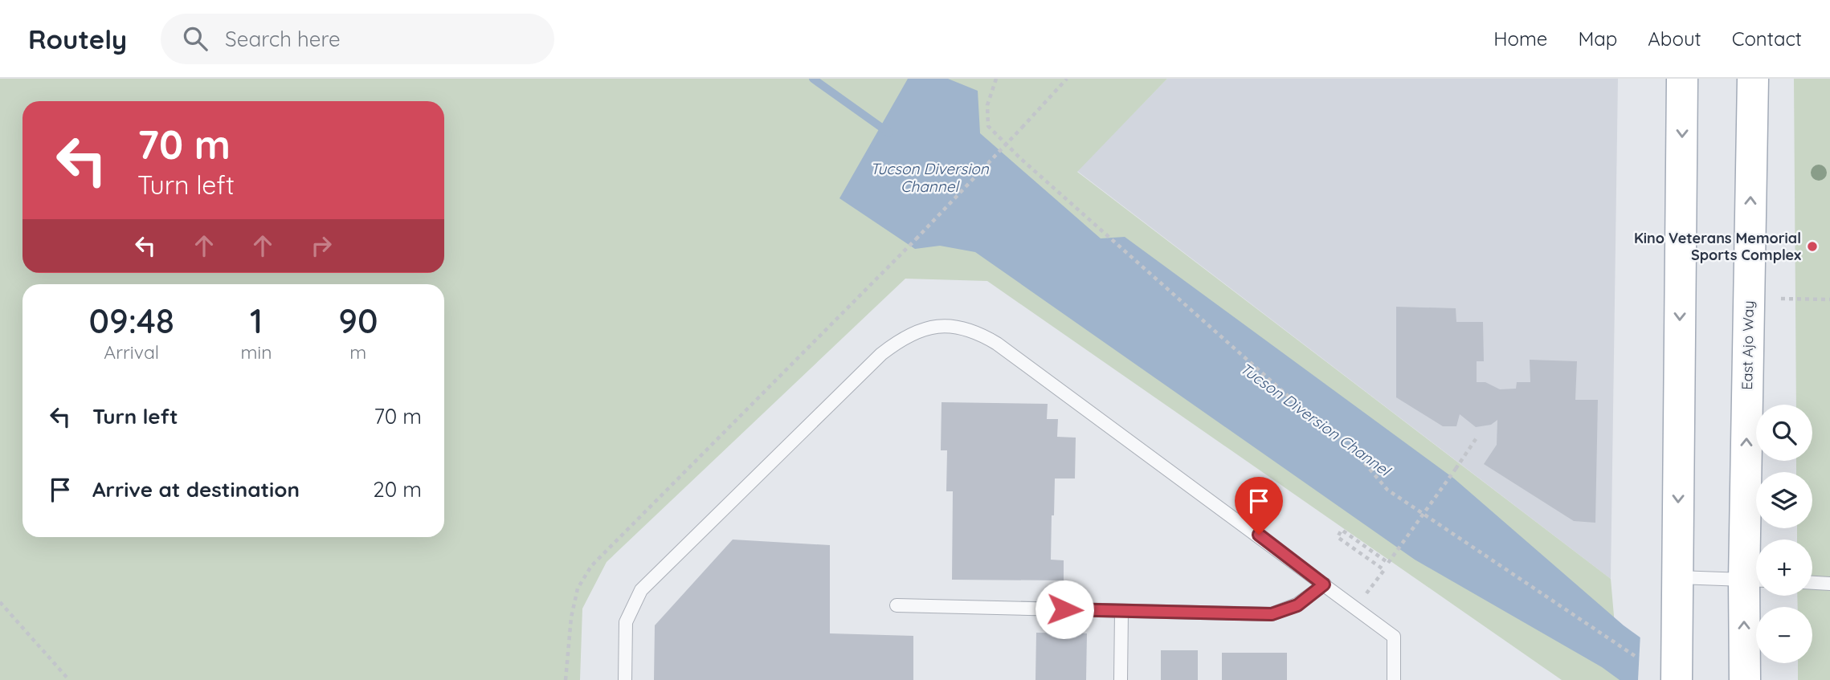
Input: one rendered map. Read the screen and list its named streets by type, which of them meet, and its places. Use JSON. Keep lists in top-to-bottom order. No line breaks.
{"streets":{"main road":["East Ajo Way"]},"water":["Tucson Diversion Channel"],"places":["Kino Veterans Memorial Sports Complex"],"page":{"header":"Routely","search":"Search here","nav":["Home","Map","About","Contact"],"turn":["70 m","Turn left"],"eta":["09:48","Arrival","1","min","90","m"],"list":[{"name":"Turn left","value":"70 m"},{"name":"Arrive at destination","value":"20 m"}],"map_buttons":["+","−"]}}
